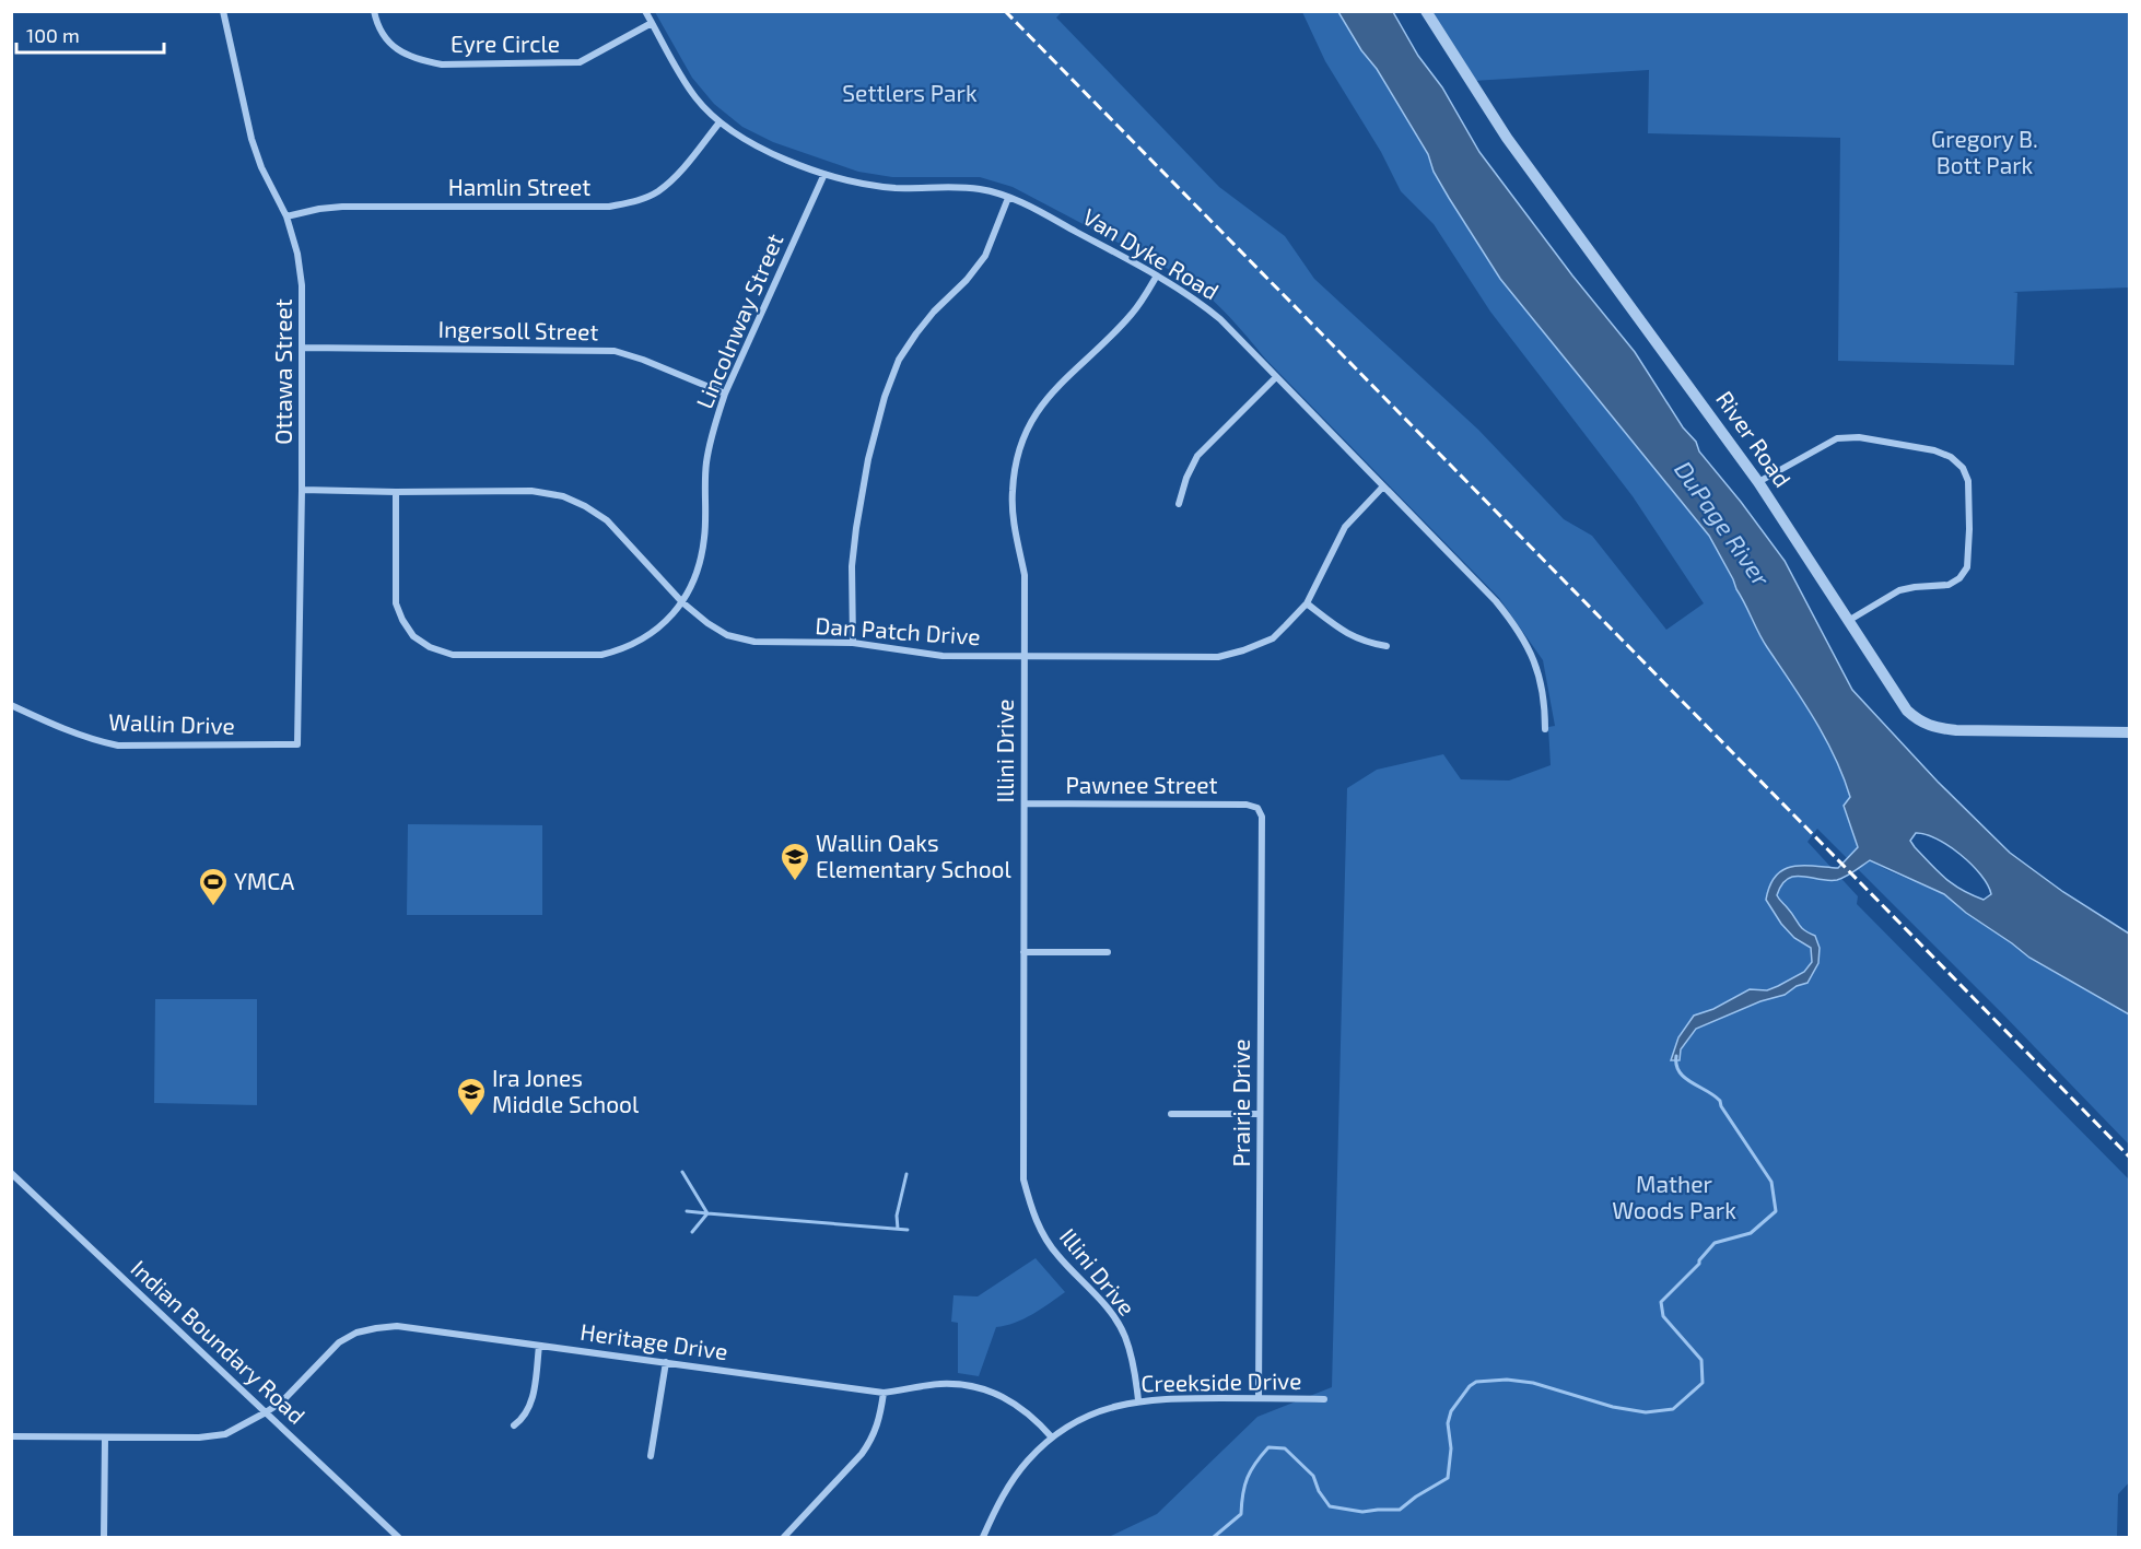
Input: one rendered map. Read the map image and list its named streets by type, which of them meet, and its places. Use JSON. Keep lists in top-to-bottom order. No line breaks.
{"streets":{"street":["Eyre Circle","Hamlin Street","Van Dyke Road","Lincolnway Street","Ingersoll Street","Ottawa Street","River Road","Dan Patch Drive","Wallin Drive","Illini Drive","Pawnee Street","Prairie Drive","Indian Boundary Road","Heritage Drive","Creekside Drive"]},"crossings":[["Eyre Circle","Van Dyke Road"],["Hamlin Street","Van Dyke Road"],["Hamlin Street","Ottawa Street"],["Van Dyke Road","Lincolnway Street"],["Van Dyke Road","Dan Patch Drive"],["Van Dyke Road","Illini Drive"],["Lincolnway Street","Ingersoll Street"],["Lincolnway Street","Dan Patch Drive"],["Ingersoll Street","Ottawa Street"],["Ottawa Street","Dan Patch Drive"],["Ottawa Street","Wallin Drive"],["Dan Patch Drive","Illini Drive"],["Illini Drive","Pawnee Street"],["Illini Drive","Creekside Drive"],["Pawnee Street","Prairie Drive"],["Prairie Drive","Creekside Drive"],["Indian Boundary Road","Heritage Drive"],["Heritage Drive","Creekside Drive"]],"water":["DuPage River"],"parks":["Settlers Park","Gregory B. Bott Park","Mather Woods Park"],"places":{"school or university":["Wallin Oaks Elementary School","Ira Jones Middle School"],"sports":["YMCA"]},"scale_bar":"100 m"}
